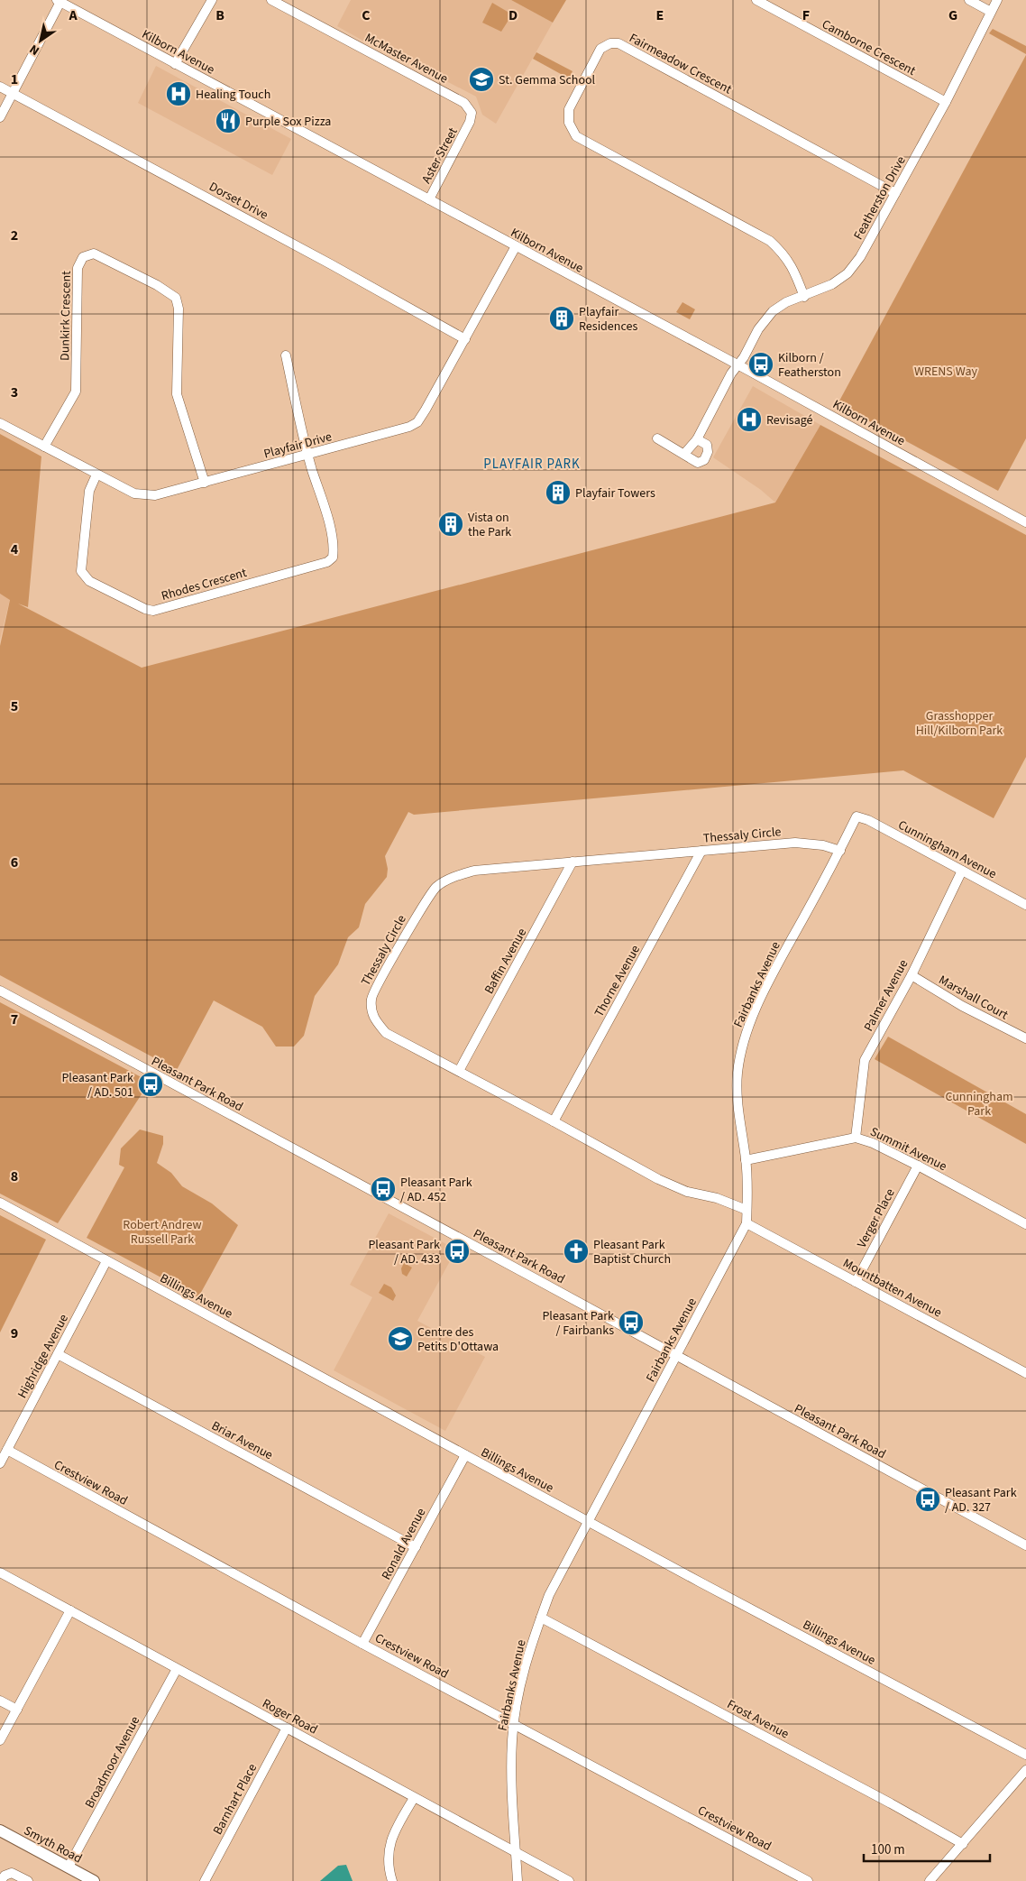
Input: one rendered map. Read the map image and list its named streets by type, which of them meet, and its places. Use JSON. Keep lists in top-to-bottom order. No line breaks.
{"streets":{"main road":["Smyth Road"],"street":["Camborne Crescent","Kilborn Avenue","McMaster Avenue","Fairmeadow Crescent","Aster Street","Featherston Drive","Dorset Drive","Dunkirk Crescent","Playfair Drive","Rhodes Crescent","Thessaly Circle","Cunningham Avenue","Baffin Avenue","Thorne Avenue","Fairbanks Avenue","Palmer Avenue","Marshall Court","Pleasant Park Road","Summit Avenue","Verger Place","Mountbatten Avenue","Billings Avenue","Highridge Avenue","Briar Avenue","Crestview Road","Ronald Avenue","Roger Road","Frost Avenue","Broadmoor Avenue","Barnhart Place"]},"crossings":[["Camborne Crescent","Featherston Drive"],["Kilborn Avenue","Aster Street"],["Kilborn Avenue","Featherston Drive"],["Kilborn Avenue","Playfair Drive"],["McMaster Avenue","Aster Street"],["Fairmeadow Crescent","Featherston Drive"],["Dorset Drive","Playfair Drive"],["Dunkirk Crescent","Playfair Drive"],["Playfair Drive","Rhodes Crescent"],["Thessaly Circle","Baffin Avenue"],["Thessaly Circle","Thorne Avenue"],["Thessaly Circle","Fairbanks Avenue"],["Cunningham Avenue","Fairbanks Avenue"],["Cunningham Avenue","Palmer Avenue"],["Fairbanks Avenue","Pleasant Park Road"],["Fairbanks Avenue","Summit Avenue"],["Fairbanks Avenue","Mountbatten Avenue"],["Fairbanks Avenue","Billings Avenue"],["Fairbanks Avenue","Crestview Road"],["Fairbanks Avenue","Roger Road"],["Fairbanks Avenue","Frost Avenue"],["Palmer Avenue","Marshall Court"],["Palmer Avenue","Summit Avenue"],["Summit Avenue","Verger Place"],["Verger Place","Mountbatten Avenue"],["Billings Avenue","Highridge Avenue"],["Billings Avenue","Ronald Avenue"],["Highridge Avenue","Briar Avenue"],["Highridge Avenue","Crestview Road"],["Briar Avenue","Ronald Avenue"],["Crestview Road","Ronald Avenue"],["Roger Road","Broadmoor Avenue"],["Roger Road","Barnhart Place"],["Broadmoor Avenue","Smyth Road"]],"districts":["PLAYFAIR PARK"],"parks":["WRENS Way","Grasshopper Hill/Kilborn Park","Cunningham Park","Robert Andrew Russell Park"],"places":{"school or university":["St. Gemma School","Centre des Petits D'Ottawa"],"hospital":["Healing Touch","Revisagé"],"restaurant":["Purple Sox Pizza"],"building":["Playfair Residences","Playfair Towers","Vista on the Park"],"bus stop":["Kilborn / Featherston","Pleasant Park / AD. 501","Pleasant Park / AD. 452","Pleasant Park / AD. 433","Pleasant Park / Fairbanks","Pleasant Park / AD. 327"],"church":["Pleasant Park Baptist Church"]},"scale_bar":"100 m","north":"bottom left","grid":{"columns":["A","B","C","D","E","F","G"],"rows":["1","2","3","4","5","6","7","8","9"]}}
